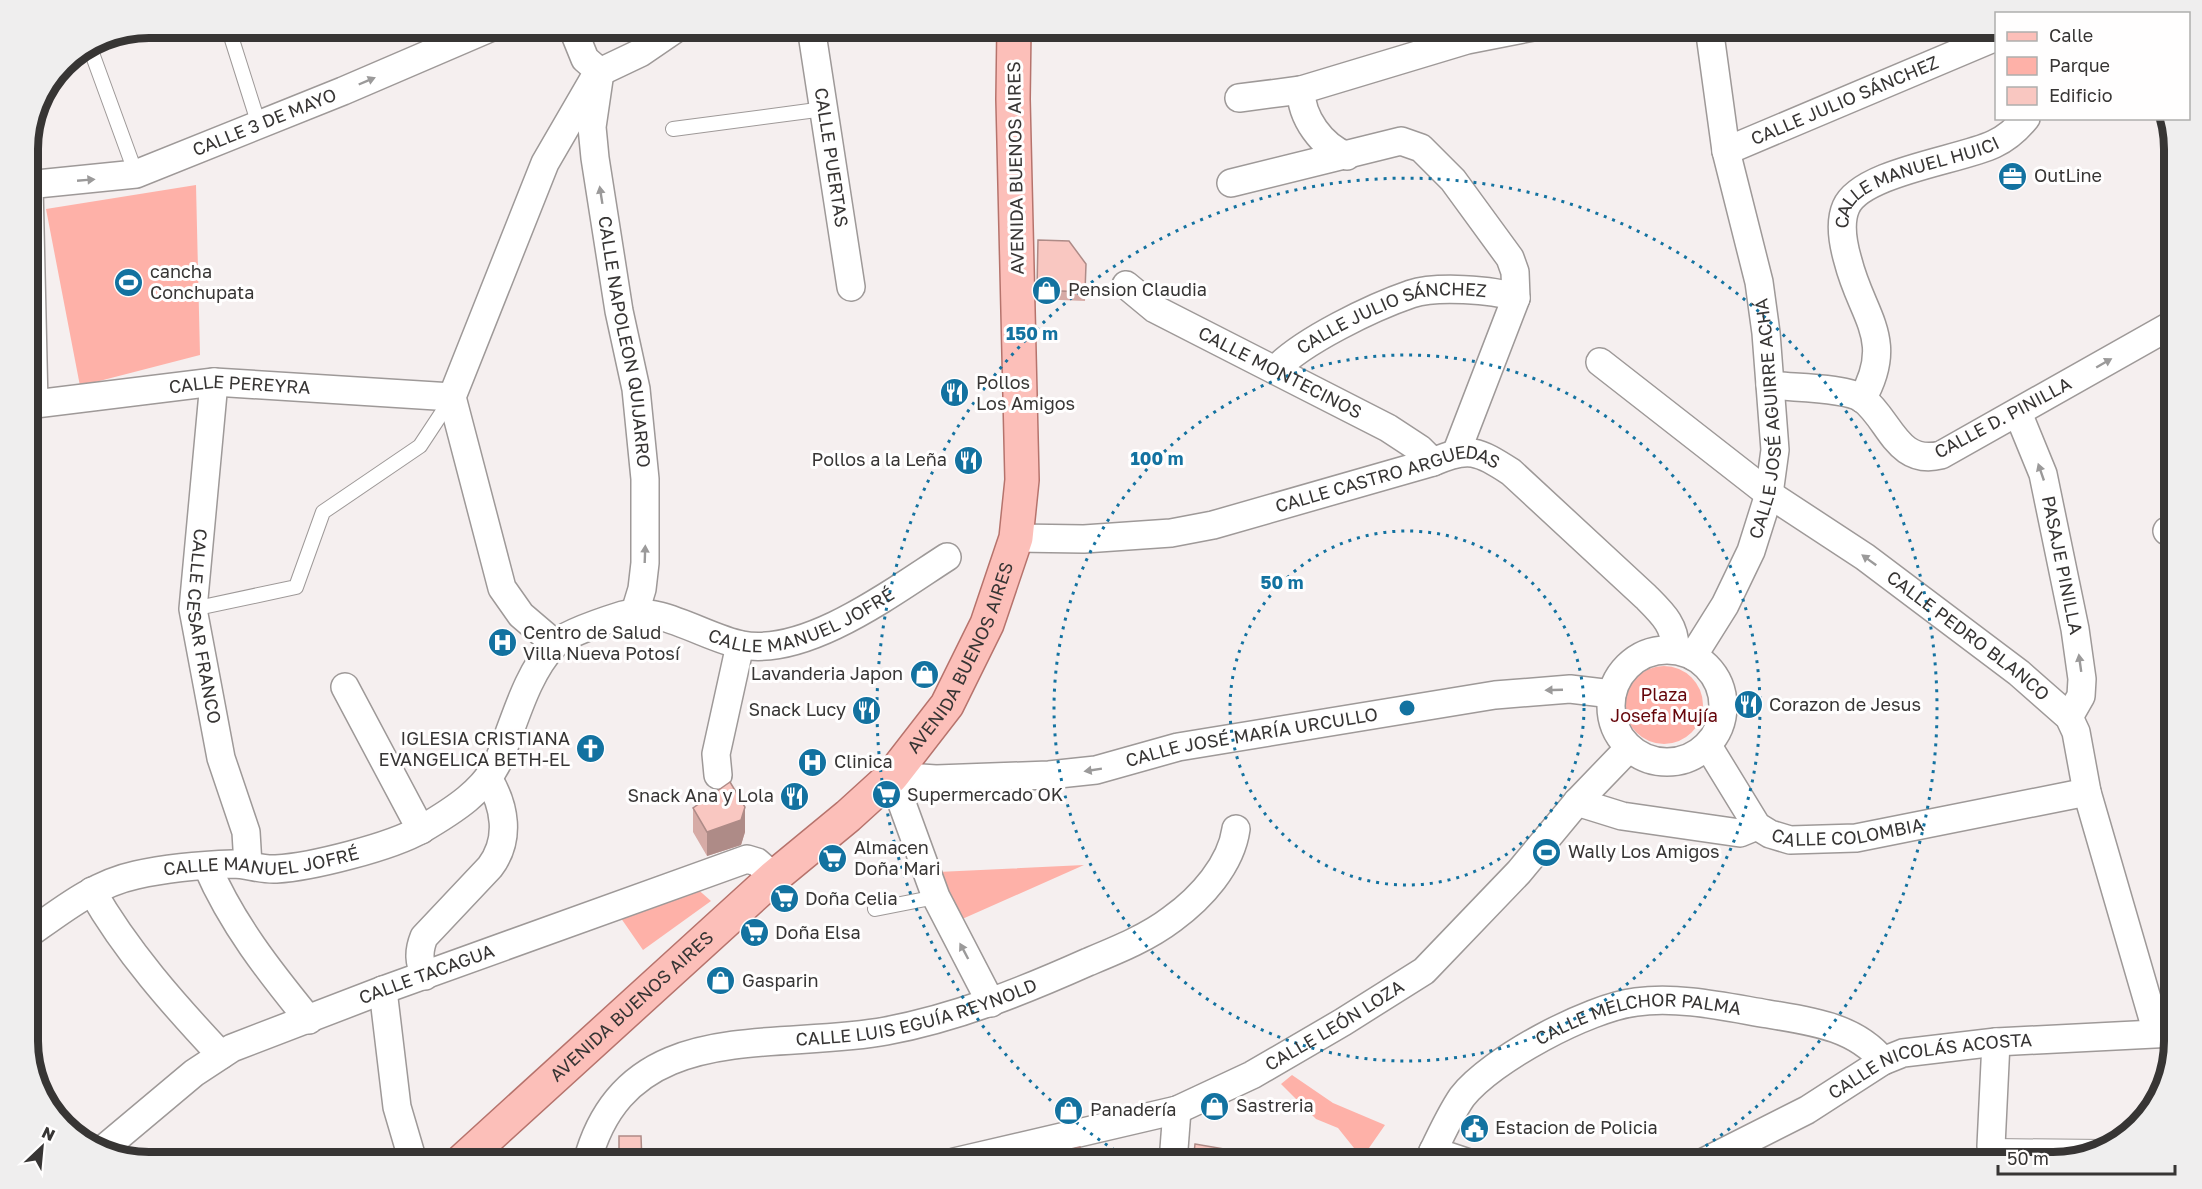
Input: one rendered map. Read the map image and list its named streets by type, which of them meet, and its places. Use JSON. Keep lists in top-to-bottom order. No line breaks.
{"streets":{"main road":["AVENIDA BUENOS AIRES"],"street":["CALLE JULIO SÁNCHEZ","CALLE 3 DE MAYO","CALLE PUERTAS","CALLE MANUEL HUICI","CALLE NAPOLEON QUIJARRO","CALLE MONTECINOS","CALLE PEREYRA","CALLE D. PINILLA","CALLE JOSÉ AGUIRRE ACHÁ","CALLE CASTRO ARGUEDAS","PASAJE PINILLA","CALLE MANUEL JOFRÉ","CALLE CESAR FRANCO","CALLE PEDRO BLANCO","CALLE JOSÉ MARÍA URCULLO","CALLE COLOMBIA","CALLE TACAGUA","CALLE LUIS EGUÍA REYNOLD","CALLE LEÓN LOZA","CALLE MELCHOR PALMA","CALLE NICOLÁS ACOSTA"]},"crossings":[["CALLE JULIO SÁNCHEZ","CALLE MONTECINOS"],["CALLE JULIO SÁNCHEZ","CALLE JOSÉ AGUIRRE ACHÁ"],["AVENIDA BUENOS AIRES","CALLE CASTRO ARGUEDAS"],["AVENIDA BUENOS AIRES","CALLE JOSÉ MARÍA URCULLO"],["AVENIDA BUENOS AIRES","CALLE TACAGUA"],["CALLE MANUEL HUICI","CALLE D. PINILLA"],["CALLE NAPOLEON QUIJARRO","CALLE MANUEL JOFRÉ"],["CALLE MONTECINOS","CALLE CASTRO ARGUEDAS"],["CALLE PEREYRA","CALLE CESAR FRANCO"],["CALLE D. PINILLA","PASAJE PINILLA"],["CALLE JOSÉ AGUIRRE ACHÁ","CALLE CASTRO ARGUEDAS"],["CALLE JOSÉ AGUIRRE ACHÁ","CALLE PEDRO BLANCO"],["CALLE JOSÉ AGUIRRE ACHÁ","CALLE JOSÉ MARÍA URCULLO"],["CALLE JOSÉ AGUIRRE ACHÁ","CALLE LEÓN LOZA"],["CALLE CASTRO ARGUEDAS","CALLE JOSÉ MARÍA URCULLO"],["CALLE CASTRO ARGUEDAS","CALLE LEÓN LOZA"],["PASAJE PINILLA","CALLE PEDRO BLANCO"],["CALLE MANUEL JOFRÉ","CALLE CESAR FRANCO"],["CALLE PEDRO BLANCO","CALLE COLOMBIA"],["CALLE JOSÉ MARÍA URCULLO","CALLE LEÓN LOZA"],["CALLE COLOMBIA","CALLE LEÓN LOZA"],["CALLE MELCHOR PALMA","CALLE NICOLÁS ACOSTA"]],"one_way":["CALLE 3 DE MAYO","CALLE D. PINILLA","PASAJE PINILLA","CALLE PEDRO BLANCO","CALLE JOSÉ MARÍA URCULLO"],"parks":["Plaza Josefa Mujía"],"places":{"office":["OutLine"],"sports":["cancha Conchupata","Wally Los Amigos"],"shop":["Pension Claudia","Lavanderia Japon","Gasparin","Sastreria","Panadería"],"restaurant":["Pollos Los Amigos","Pollos a la Leña","Corazon de Jesus","Snack Lucy","Snack Ana y Lola"],"hospital":["Centro de Salud Villa Nueva Potosí","Clinica"],"church":["IGLESIA CRISTIANA EVANGELICA BETH-EL"],"supermarket":["Supermercado OK","Almacen Doña Mari","Doña Celia","Doña Elsa"],"public building":["Estacion de Policia"]},"legend":["Calle","Parque","Edificio"],"scale_bar":"50 m","north":"top right","rings":["150 m","100 m","50 m"]}
